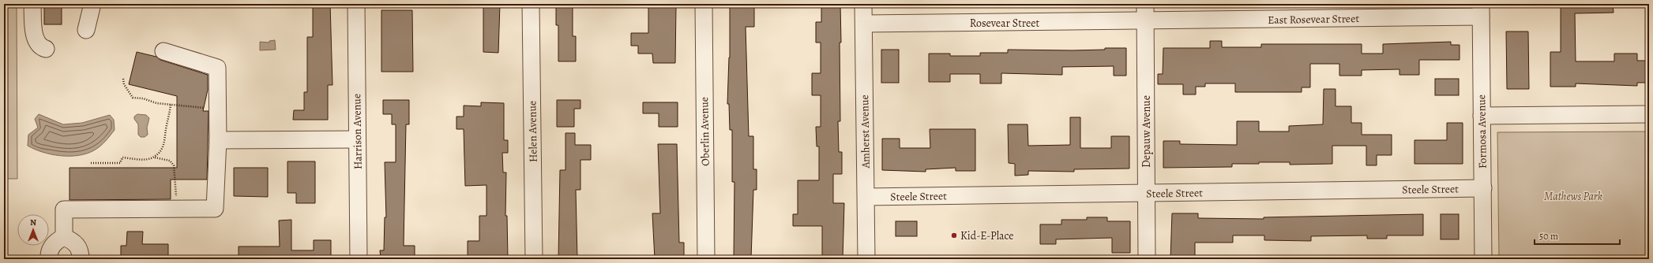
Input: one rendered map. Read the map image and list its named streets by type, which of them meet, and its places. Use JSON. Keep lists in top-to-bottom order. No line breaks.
{"streets":{"street":["East Rosevear Street","Rosevear Street","Harrison Avenue","Helen Avenue","Oberlin Avenue","Amherst Avenue","Depauw Avenue","Formosa Avenue","Steele Street"]},"crossings":[["East Rosevear Street","Rosevear Street"],["East Rosevear Street","Depauw Avenue"],["East Rosevear Street","Formosa Avenue"],["Rosevear Street","Amherst Avenue"],["Rosevear Street","Depauw Avenue"],["Amherst Avenue","Steele Street"],["Depauw Avenue","Steele Street"],["Formosa Avenue","Steele Street"]],"parks":["Mathews Park"],"places":["Kid-E-Place"],"scale_bar":"50 m","north":"top"}
